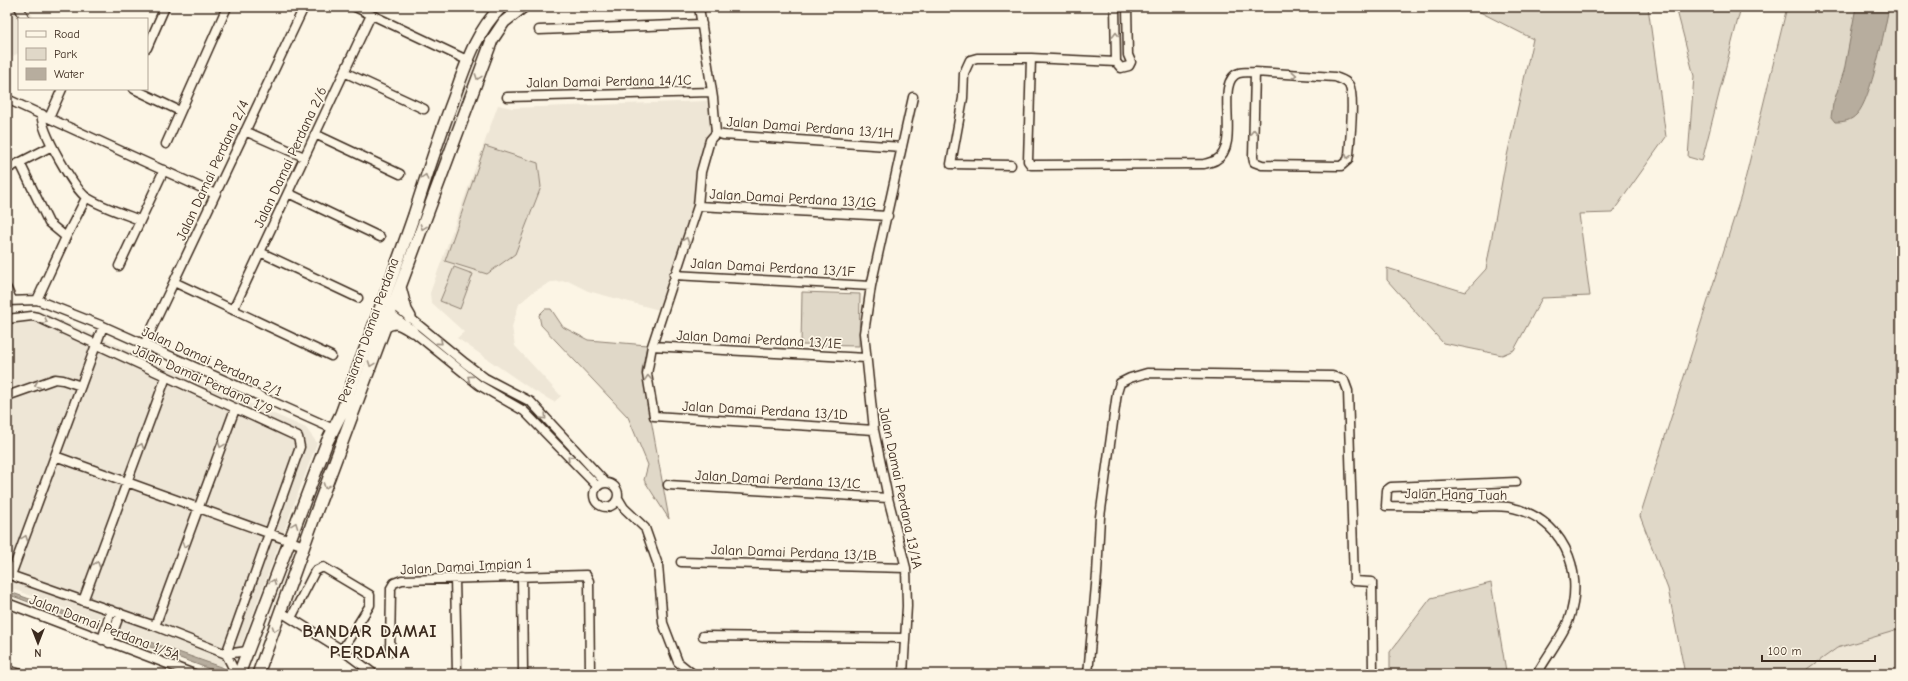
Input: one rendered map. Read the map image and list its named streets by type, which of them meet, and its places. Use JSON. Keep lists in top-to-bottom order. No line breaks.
{"streets":{"main road":["Persiaran Damai Perdana"],"street":["Jalan Damai Perdana 14/1C","Jalan Damai Perdana 13/1H","Jalan Damai Perdana 2/6","Jalan Damai Perdana 2/4","Jalan Damai Perdana 13/1G","Jalan Damai Perdana 13/1F","Jalan Damai Perdana 13/1E","Jalan Damai Perdana 2/1","Jalan Damai Perdana 1/9","Jalan Damai Perdana 13/1D","Jalan Damai Perdana 13/1C","Jalan Damai Perdana 13/1A","Jalan Hang Tuah","Jalan Damai Perdana 13/1B","Jalan Damai Impian 1","Jalan Damai Perdana 1/5A"]},"crossings":[["Jalan Damai Perdana 13/1H","Jalan Damai Perdana 13/1A"],["Jalan Damai Perdana 2/4","Jalan Damai Perdana 2/1"],["Jalan Damai Perdana 13/1G","Jalan Damai Perdana 13/1A"],["Jalan Damai Perdana 13/1F","Jalan Damai Perdana 13/1A"],["Persiaran Damai Perdana","Jalan Damai Perdana 2/1"],["Jalan Damai Perdana 13/1E","Jalan Damai Perdana 13/1D"],["Jalan Damai Perdana 13/1E","Jalan Damai Perdana 13/1A"],["Jalan Damai Perdana 13/1D","Jalan Damai Perdana 13/1A"],["Jalan Damai Perdana 13/1C","Jalan Damai Perdana 13/1A"],["Jalan Damai Perdana 13/1A","Jalan Damai Perdana 13/1B"]],"one_way":["Jalan Damai Perdana 13/1D"],"districts":["BANDAR DAMAI PERDANA"],"legend":["Road","Park","Water"],"scale_bar":"100 m","north":"bottom"}
